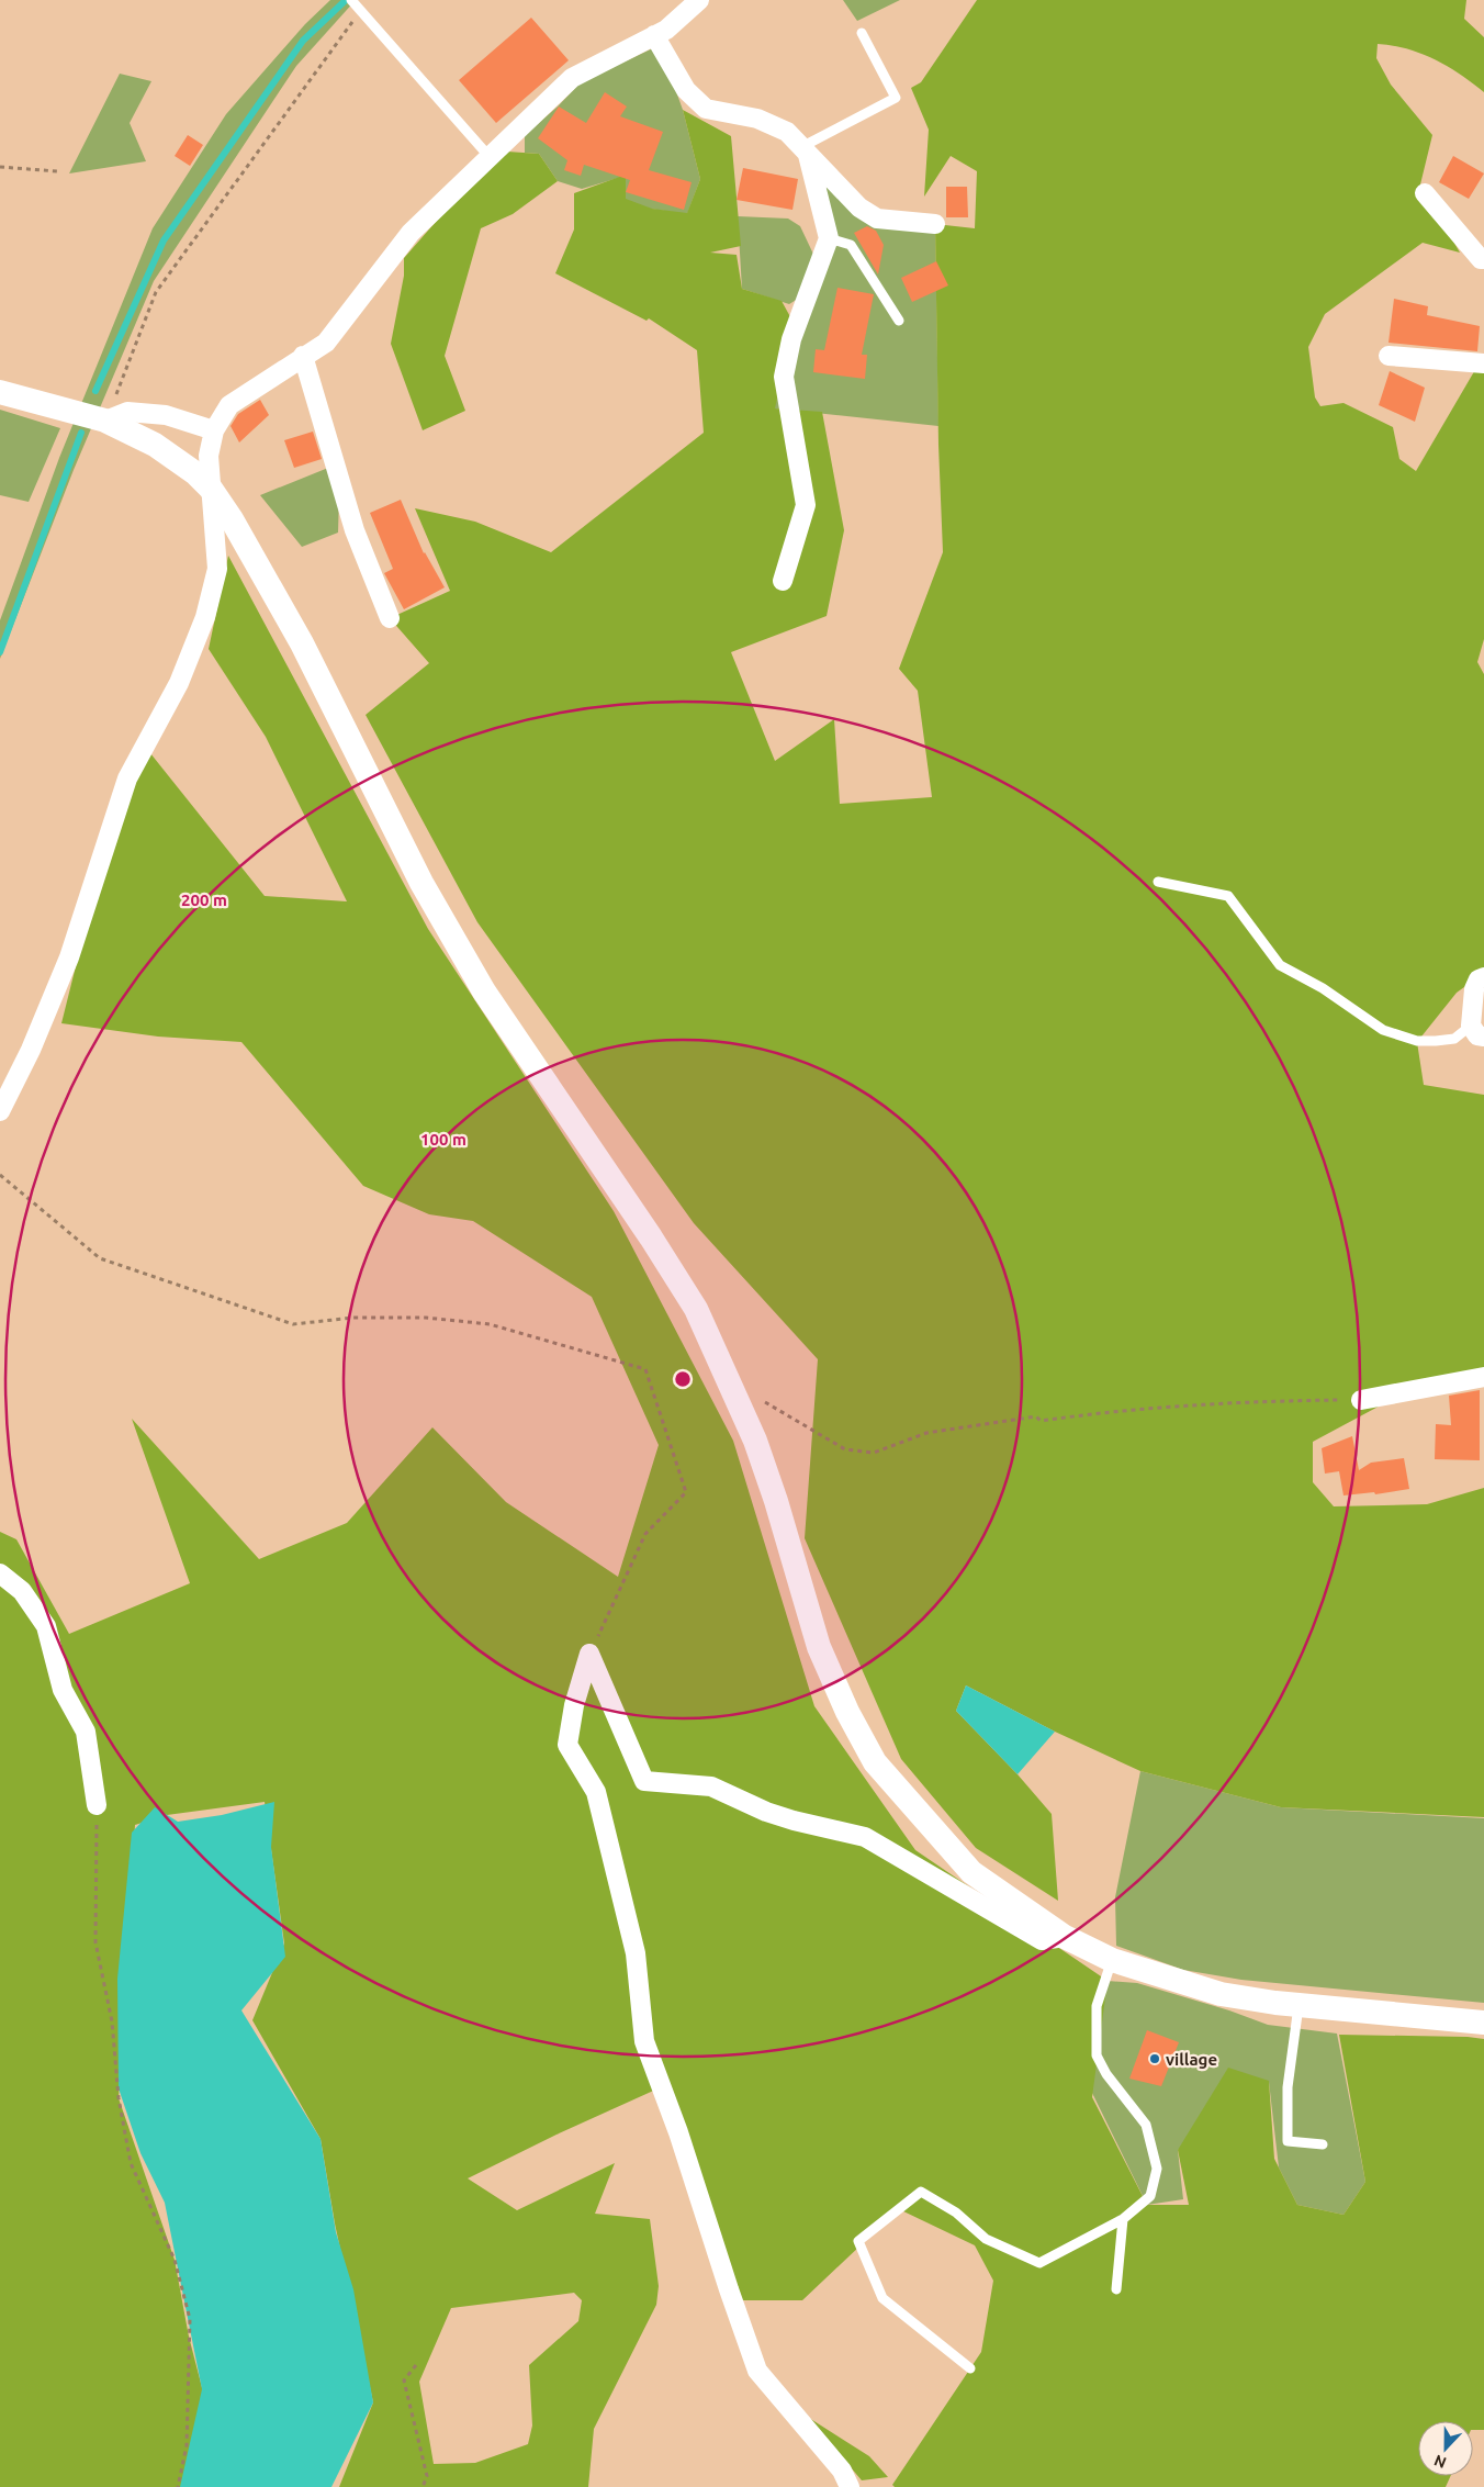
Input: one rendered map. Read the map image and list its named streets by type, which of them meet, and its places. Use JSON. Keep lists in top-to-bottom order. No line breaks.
{"places":["village"],"north":"bottom","rings":["200 m","100 m"]}
